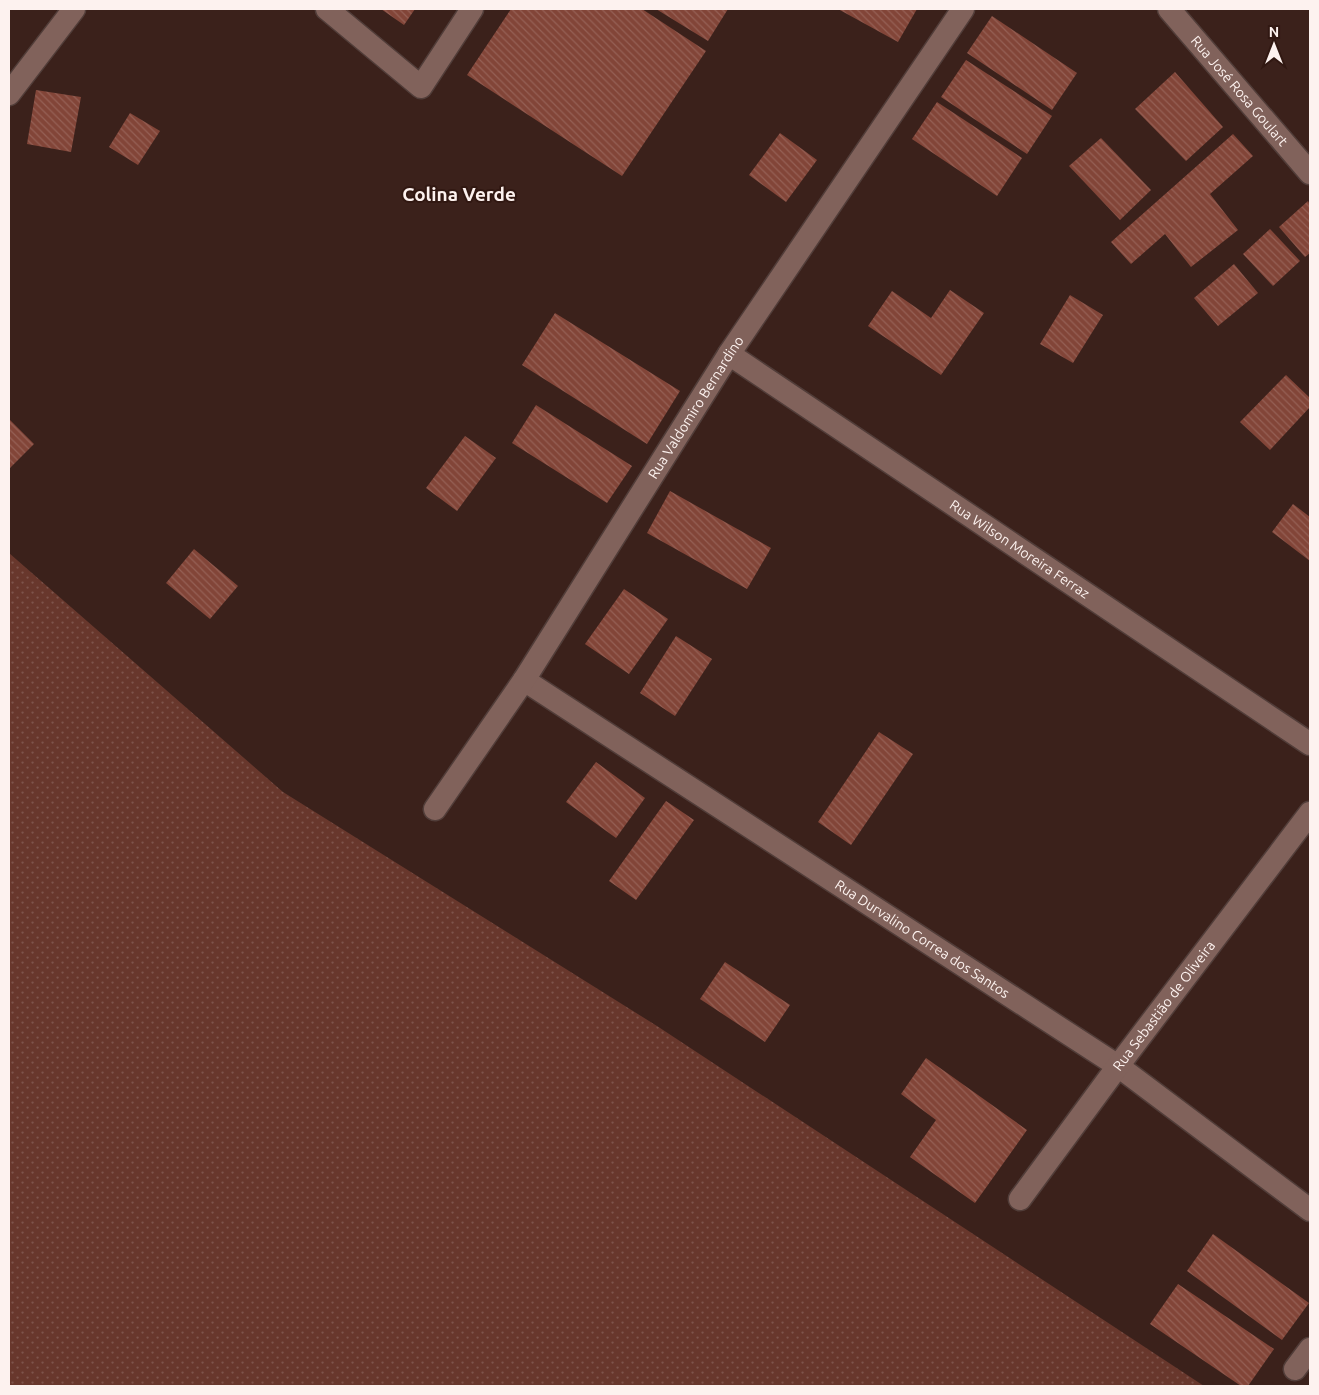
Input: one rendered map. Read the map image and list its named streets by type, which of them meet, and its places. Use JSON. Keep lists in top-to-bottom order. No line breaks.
{"streets":{"street":["Rua José Rosa Goulart","Rua Valdomiro Bernardino","Rua Wilson Moreira Ferraz","Rua Durvalino Correa dos Santos","Rua Sebastião de Oliveira"]},"crossings":[["Rua Valdomiro Bernardino","Rua Wilson Moreira Ferraz"],["Rua Valdomiro Bernardino","Rua Durvalino Correa dos Santos"],["Rua Durvalino Correa dos Santos","Rua Sebastião de Oliveira"]],"districts":["Colina Verde"],"north":"top"}
